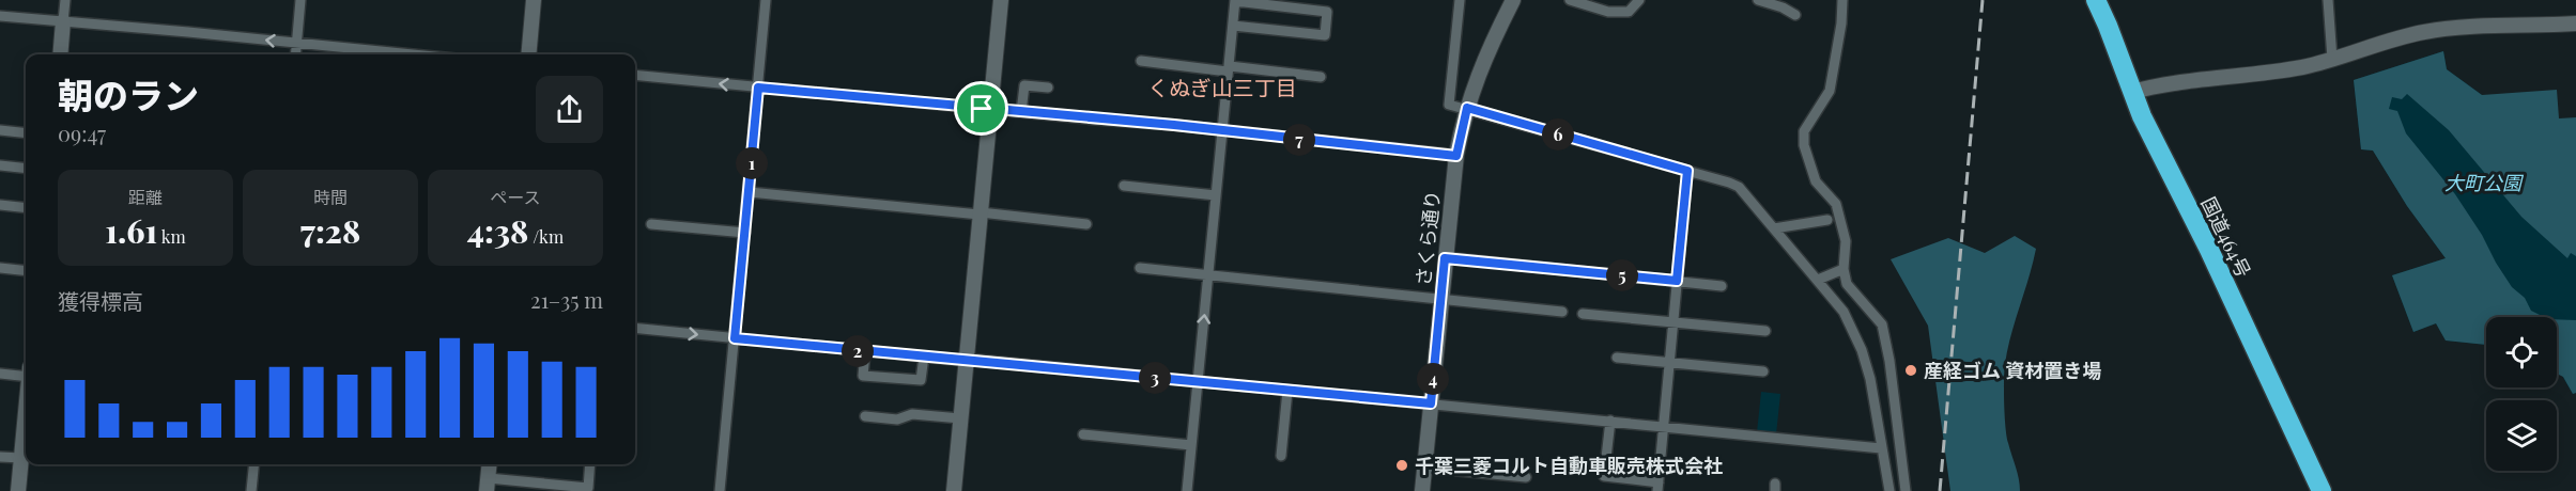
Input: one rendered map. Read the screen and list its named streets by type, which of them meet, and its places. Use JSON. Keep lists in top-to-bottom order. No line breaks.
{"streets":{"highway":["国道464号"],"street":["さくら通り"]},"districts":["くぬぎ山三丁目"],"parks":["大町公園"],"places":["産経ゴム 資材置き場","千葉三菱コルト自動車販売株式会社"],"page":{"heading":["朝のラン","09:47"],"pins":["6","7","1","5","2","3","4"],"stats":[["距離","1.61 km"],["時間","7:28"],["ペース","4:38 /km"]],"chart":["獲得標高","21–35 m"]}}
